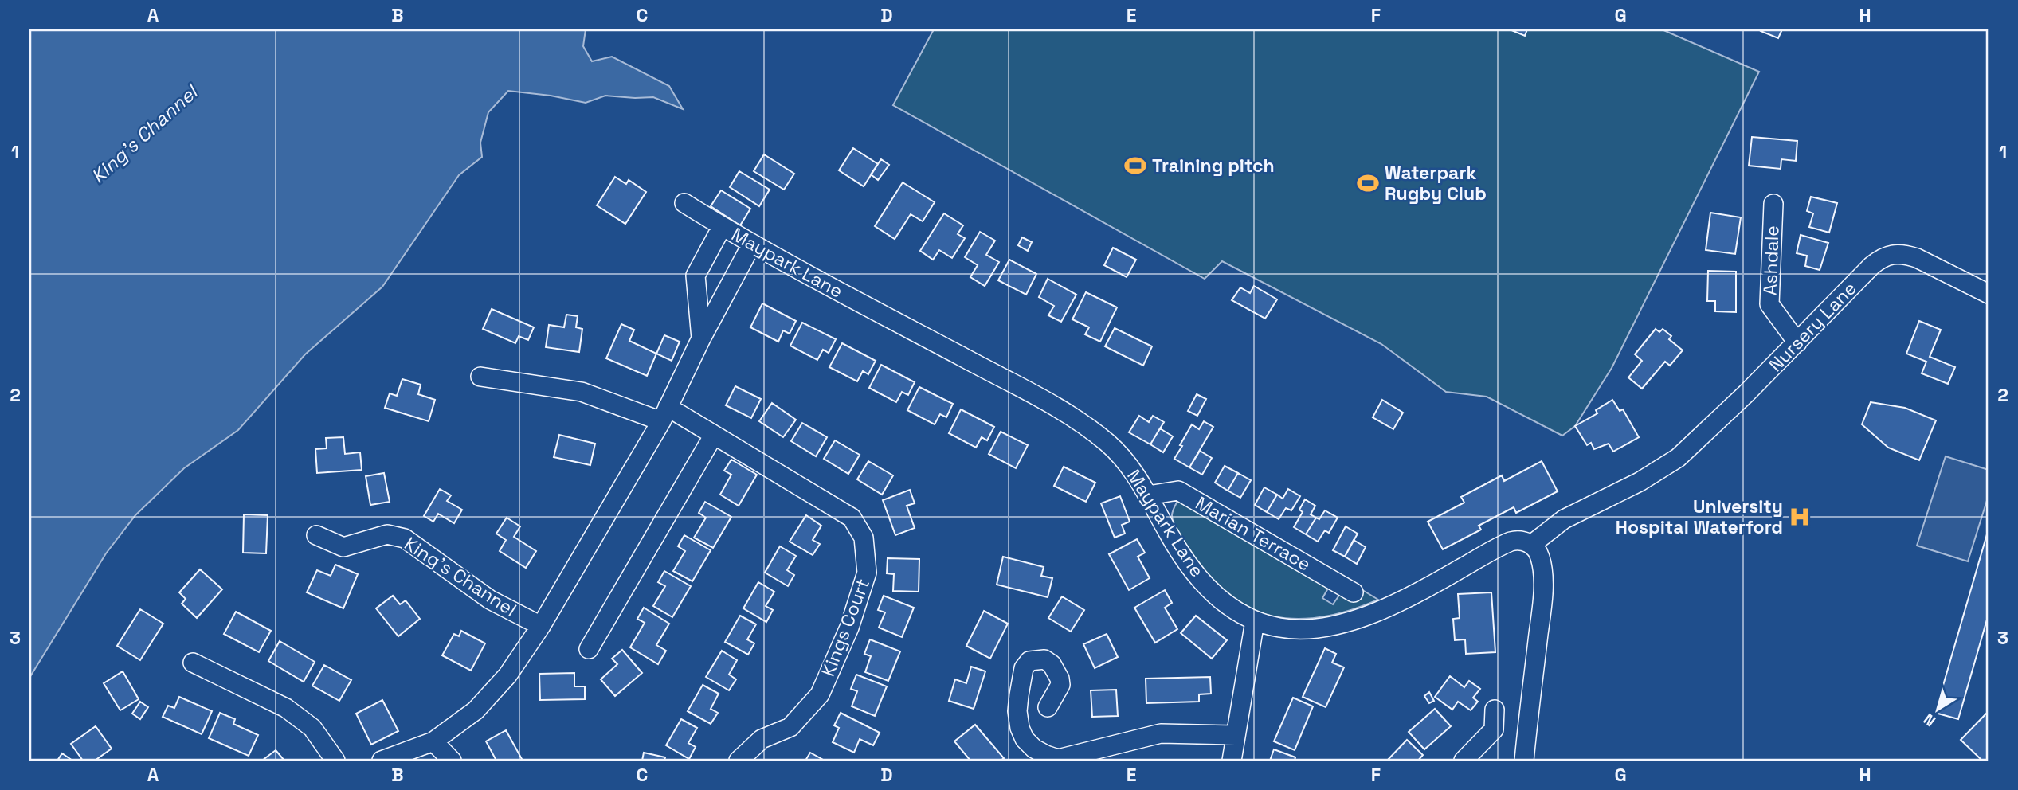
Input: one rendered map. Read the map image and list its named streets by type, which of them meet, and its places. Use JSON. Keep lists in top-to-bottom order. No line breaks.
{"streets":{"street":["Ashdale","Maypark Lane","Nursery Lane","Marian Terrace","King's Channel","Kings Court"]},"crossings":[["Ashdale","Nursery Lane"],["Maypark Lane","Nursery Lane"],["Maypark Lane","Marian Terrace"]],"water":["King's Channel"],"places":{"sports":["Training pitch","Waterpark Rugby Club"],"hospital":["University Hospital Waterford"]},"north":"bottom left","grid":{"columns":["A","B","C","D","E","F","G","H"],"rows":["1","2","3"]}}
